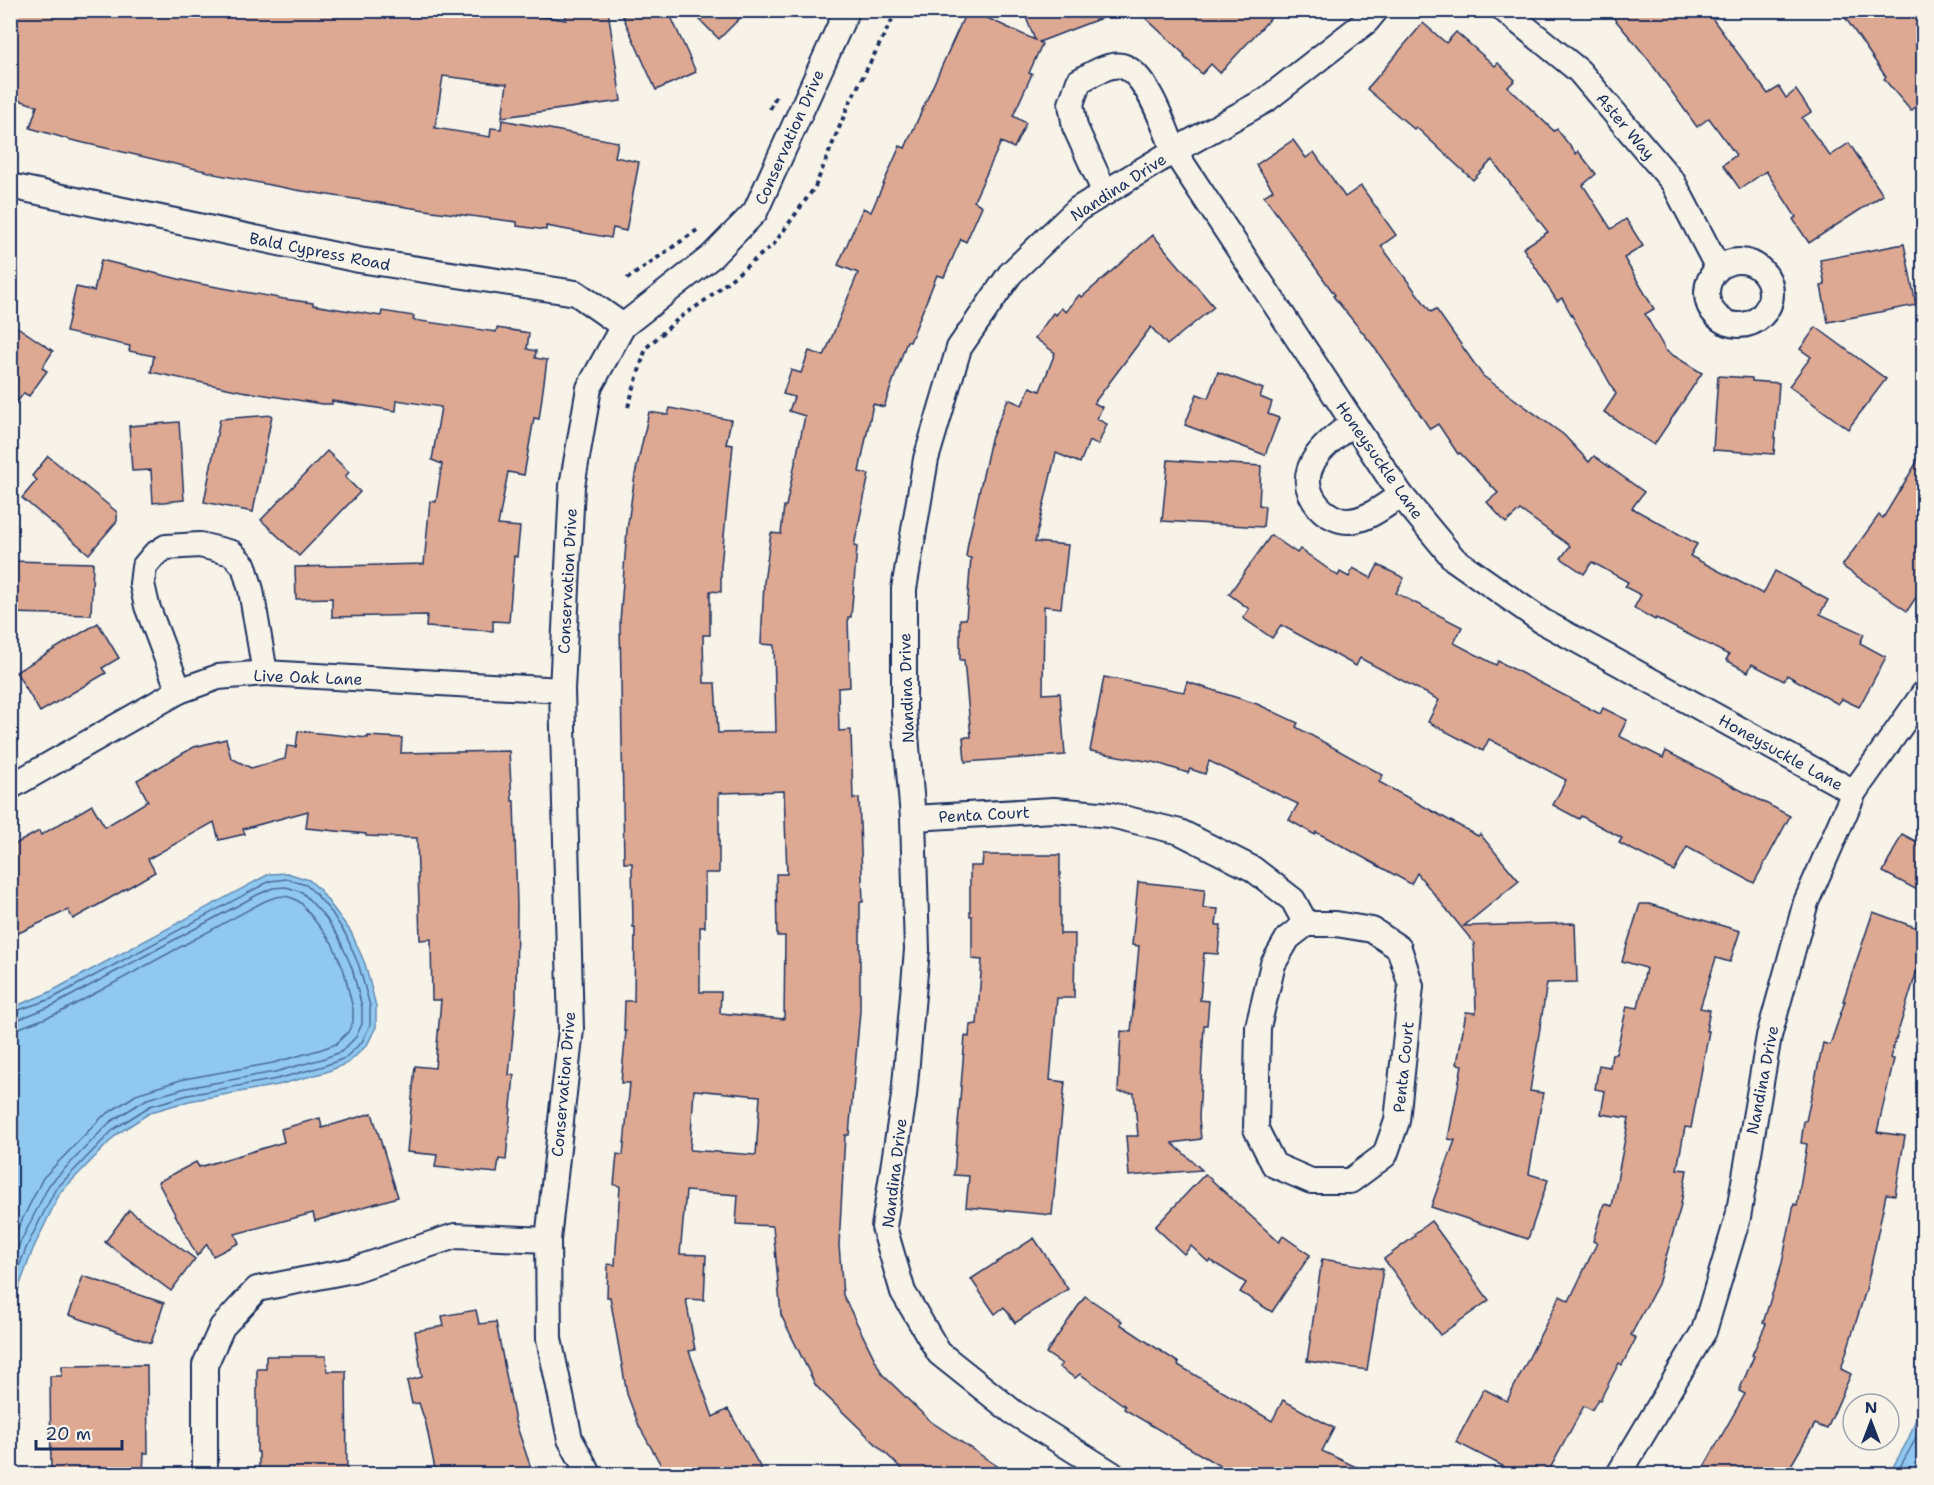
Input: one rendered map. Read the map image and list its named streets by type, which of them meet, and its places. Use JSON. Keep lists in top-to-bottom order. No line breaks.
{"streets":{"street":["Aster Way","Conservation Drive","Nandina Drive","Bald Cypress Road","Honeysuckle Lane","Live Oak Lane","Penta Court"]},"crossings":[["Conservation Drive","Bald Cypress Road"],["Conservation Drive","Live Oak Lane"],["Nandina Drive","Honeysuckle Lane"],["Nandina Drive","Penta Court"]],"scale_bar":"20 m","north":"top"}
